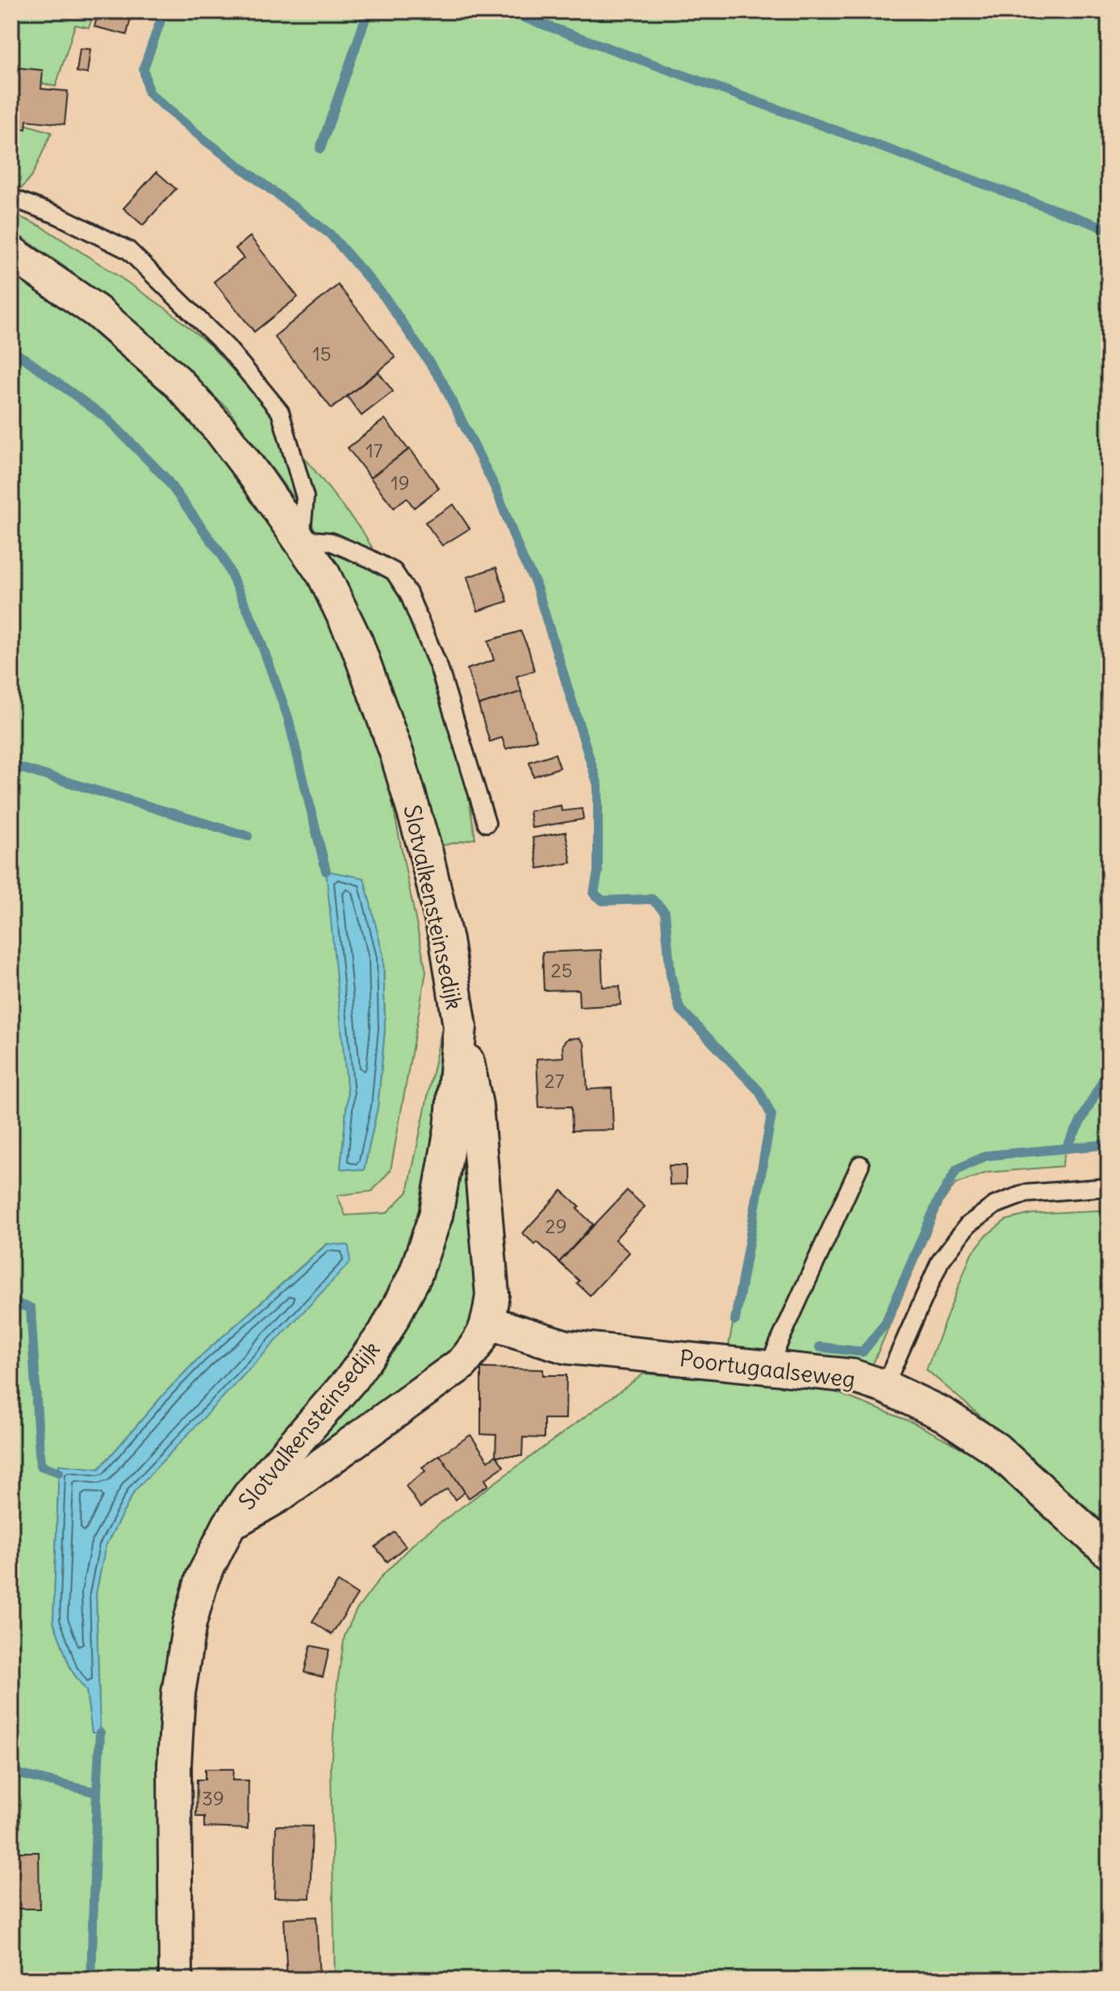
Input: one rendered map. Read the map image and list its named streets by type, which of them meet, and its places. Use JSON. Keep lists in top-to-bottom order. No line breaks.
{"streets":{"street":["Slotvalkensteinsedijk","Poortugaalseweg"]},"house_numbers":["15","17","19","25","27","29","39"]}
